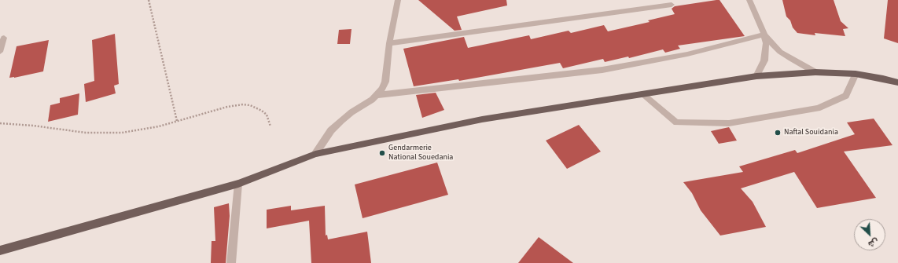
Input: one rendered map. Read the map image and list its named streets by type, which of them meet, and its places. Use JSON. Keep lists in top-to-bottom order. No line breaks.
{"places":["Naftal Souidania","Gendarmerie National Souedania"],"north":"bottom right"}
